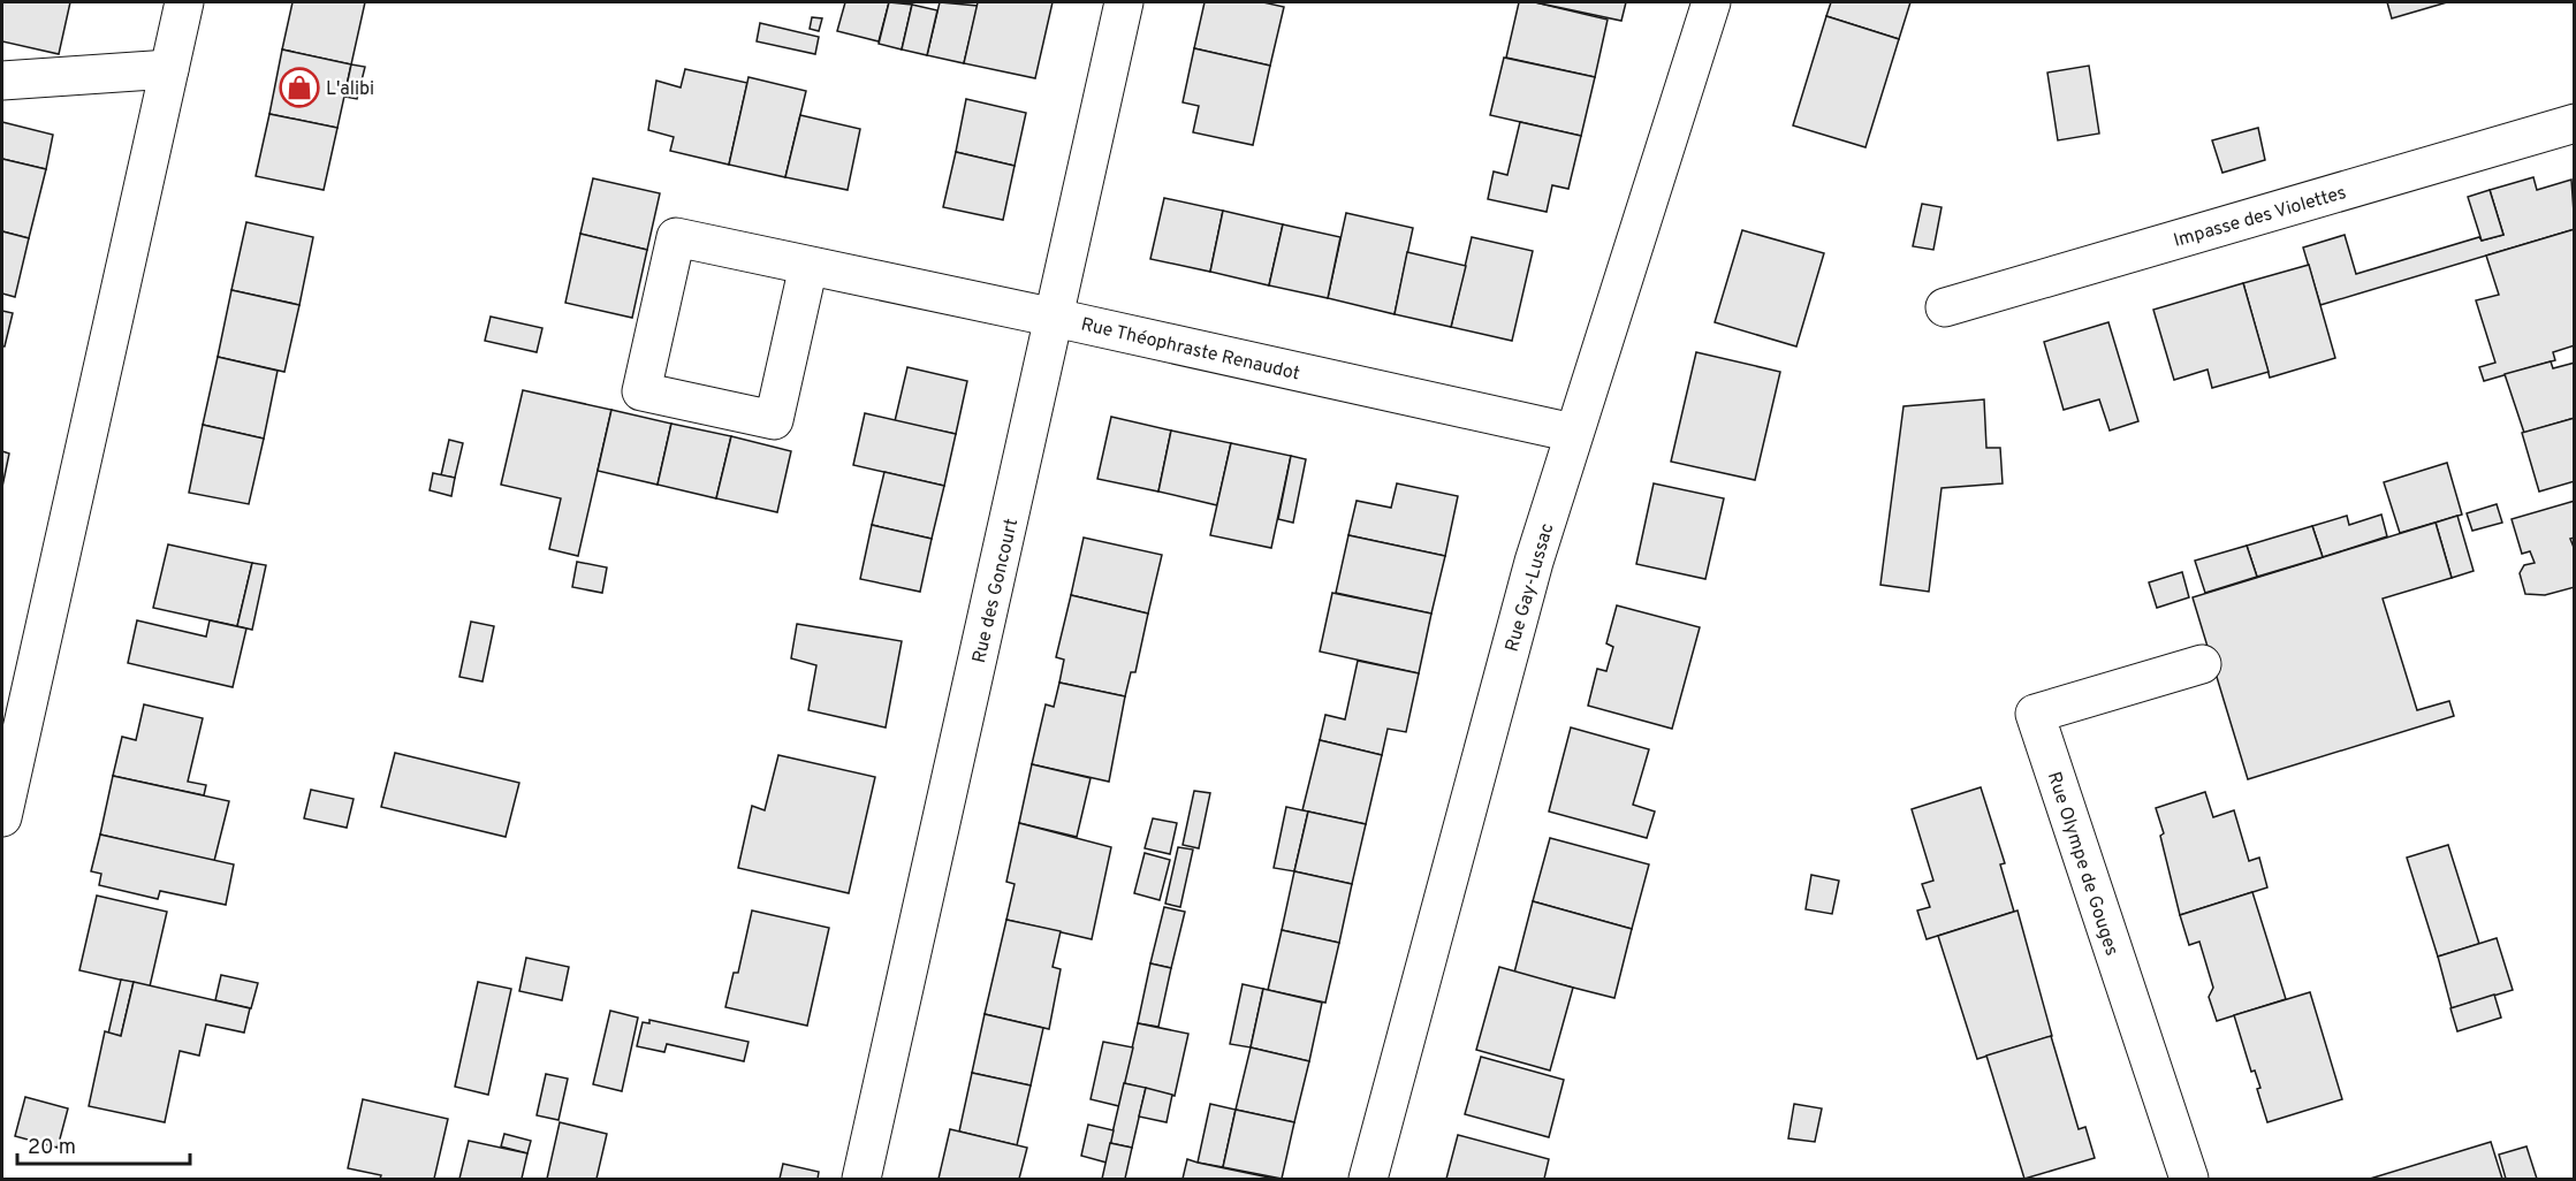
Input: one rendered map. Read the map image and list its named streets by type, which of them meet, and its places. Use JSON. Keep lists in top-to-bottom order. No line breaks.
{"streets":{"street":["Impasse des Violettes","Rue Théophraste Renaudot","Rue Gay-Lussac","Rue des Goncourt","Rue Olympe de Gouges"]},"crossings":[["Rue Théophraste Renaudot","Rue Gay-Lussac"],["Rue Théophraste Renaudot","Rue des Goncourt"]],"places":{"shop":["L'alibi"]},"scale_bar":"20 m"}
